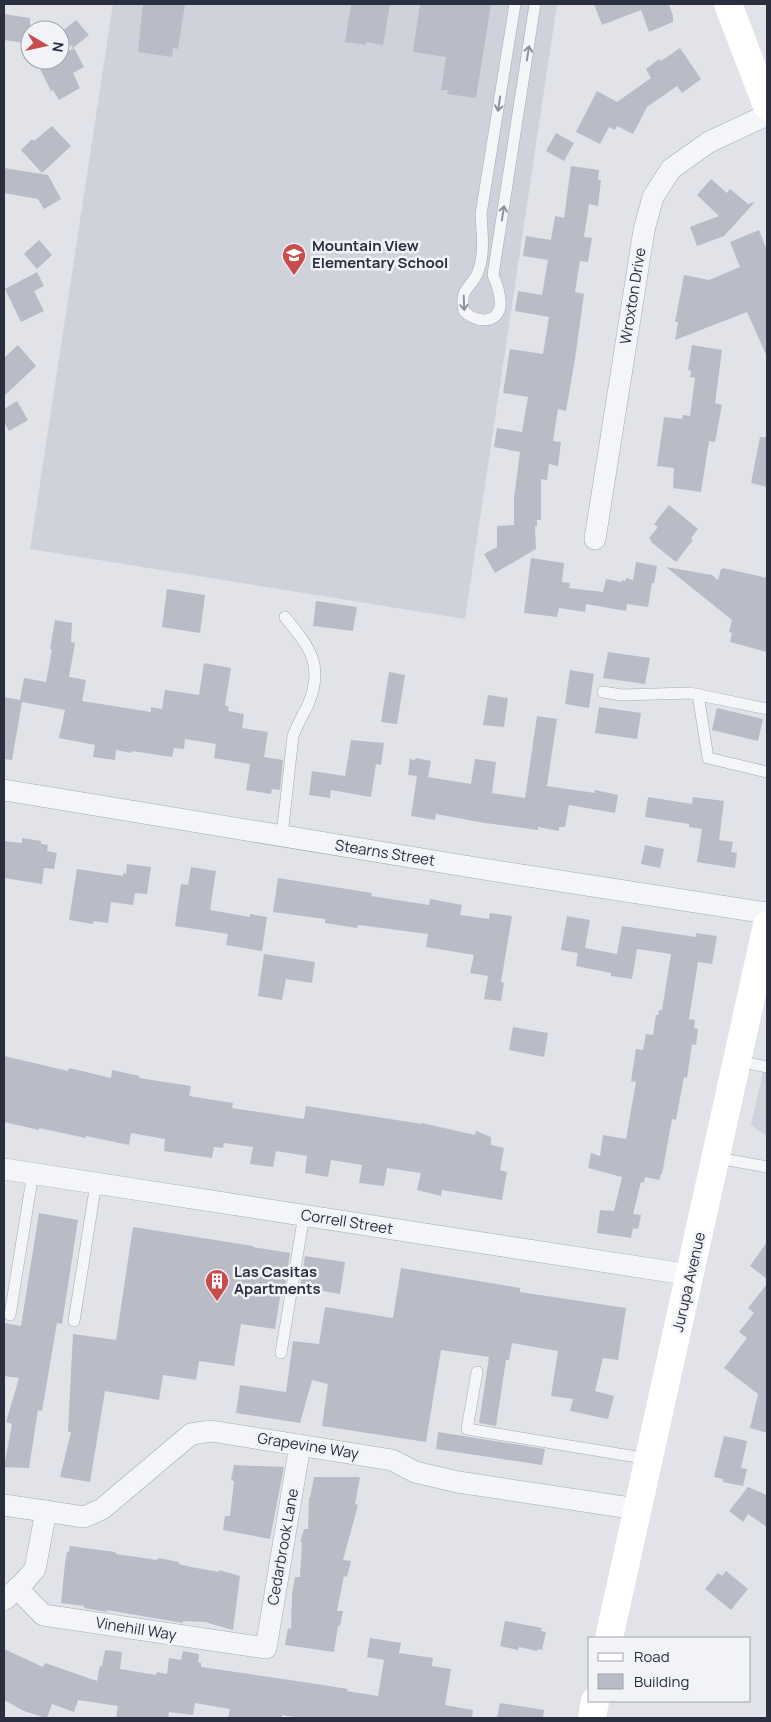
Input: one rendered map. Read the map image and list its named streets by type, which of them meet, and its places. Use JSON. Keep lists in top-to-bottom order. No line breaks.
{"streets":{"main road":["Jurupa Avenue"],"street":["Wroxton Drive","Stearns Street","Correll Street","Grapevine Way","Cedarbrook Lane","Vinehill Way"]},"crossings":[["Correll Street","Jurupa Avenue"],["Jurupa Avenue","Grapevine Way"],["Grapevine Way","Cedarbrook Lane"],["Cedarbrook Lane","Vinehill Way"]],"places":{"school or university":["Mountain View Elementary School"],"building":["Las Casitas Apartments"]},"legend":["Road","Building"],"north":"right"}
